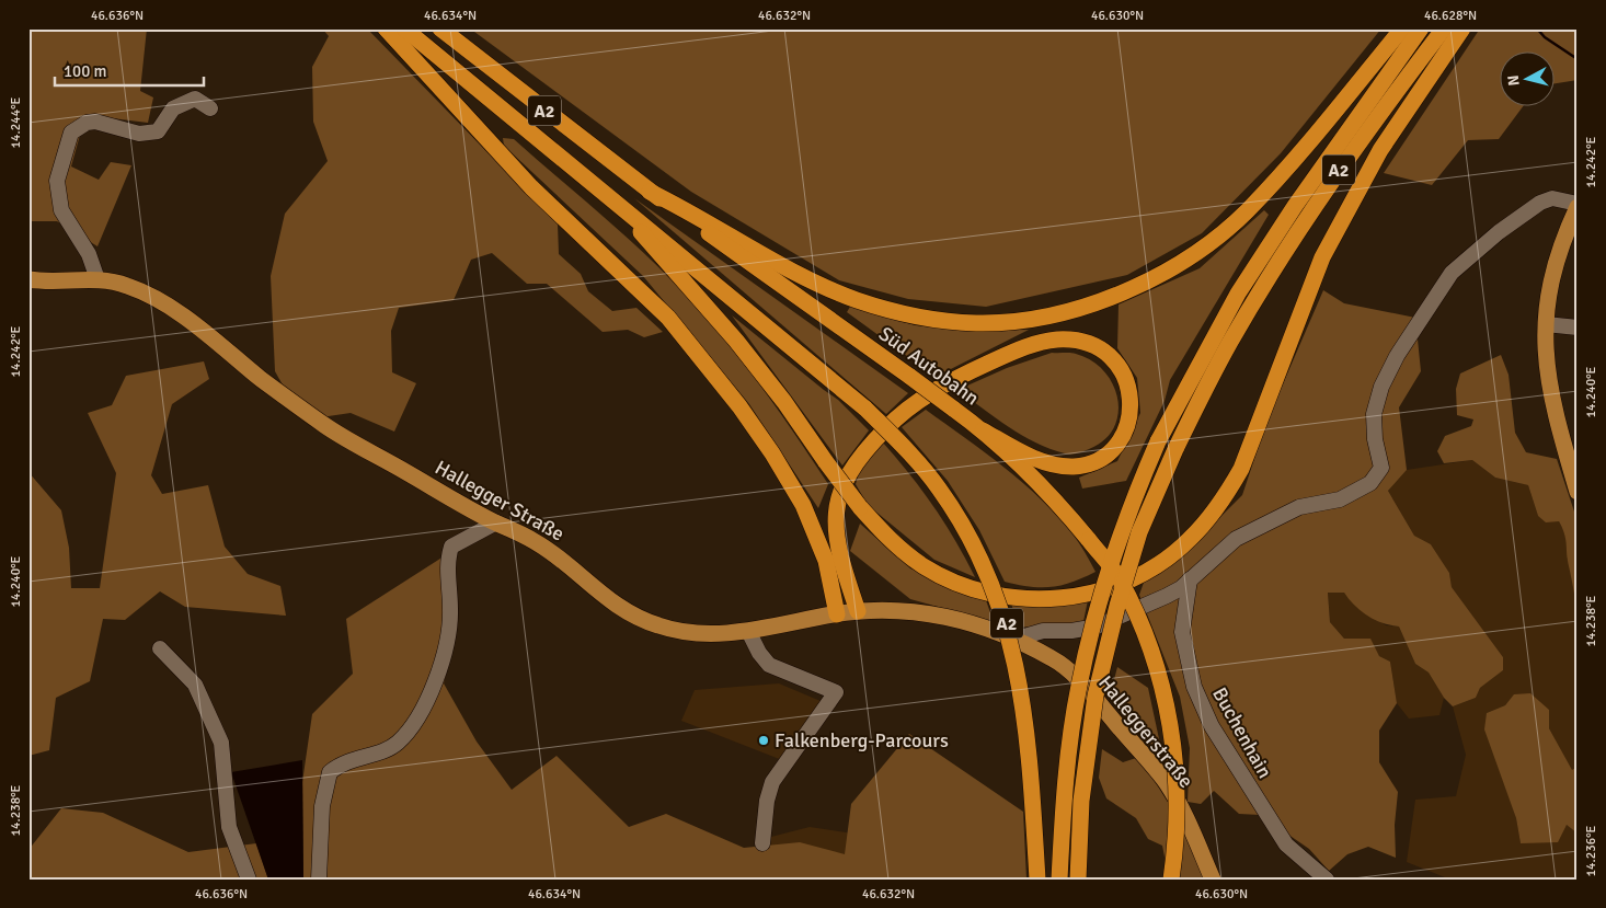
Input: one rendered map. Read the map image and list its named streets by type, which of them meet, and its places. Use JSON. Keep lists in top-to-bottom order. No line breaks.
{"streets":{"highway":["A2","Süd Autobahn"],"main road":["Hallegger Straße","Halleggerstraße"],"street":["Buchenhain"]},"crossings":[["Hallegger Straße","Halleggerstraße"]],"places":["Falkenberg-Parcours"],"scale_bar":"100 m","north":"left","coordinates":["46.636°N","46.634°N","46.632°N","46.630°N","46.628°N","14.244°E","14.242°E","14.240°E","14.238°E","14.236°E"]}
